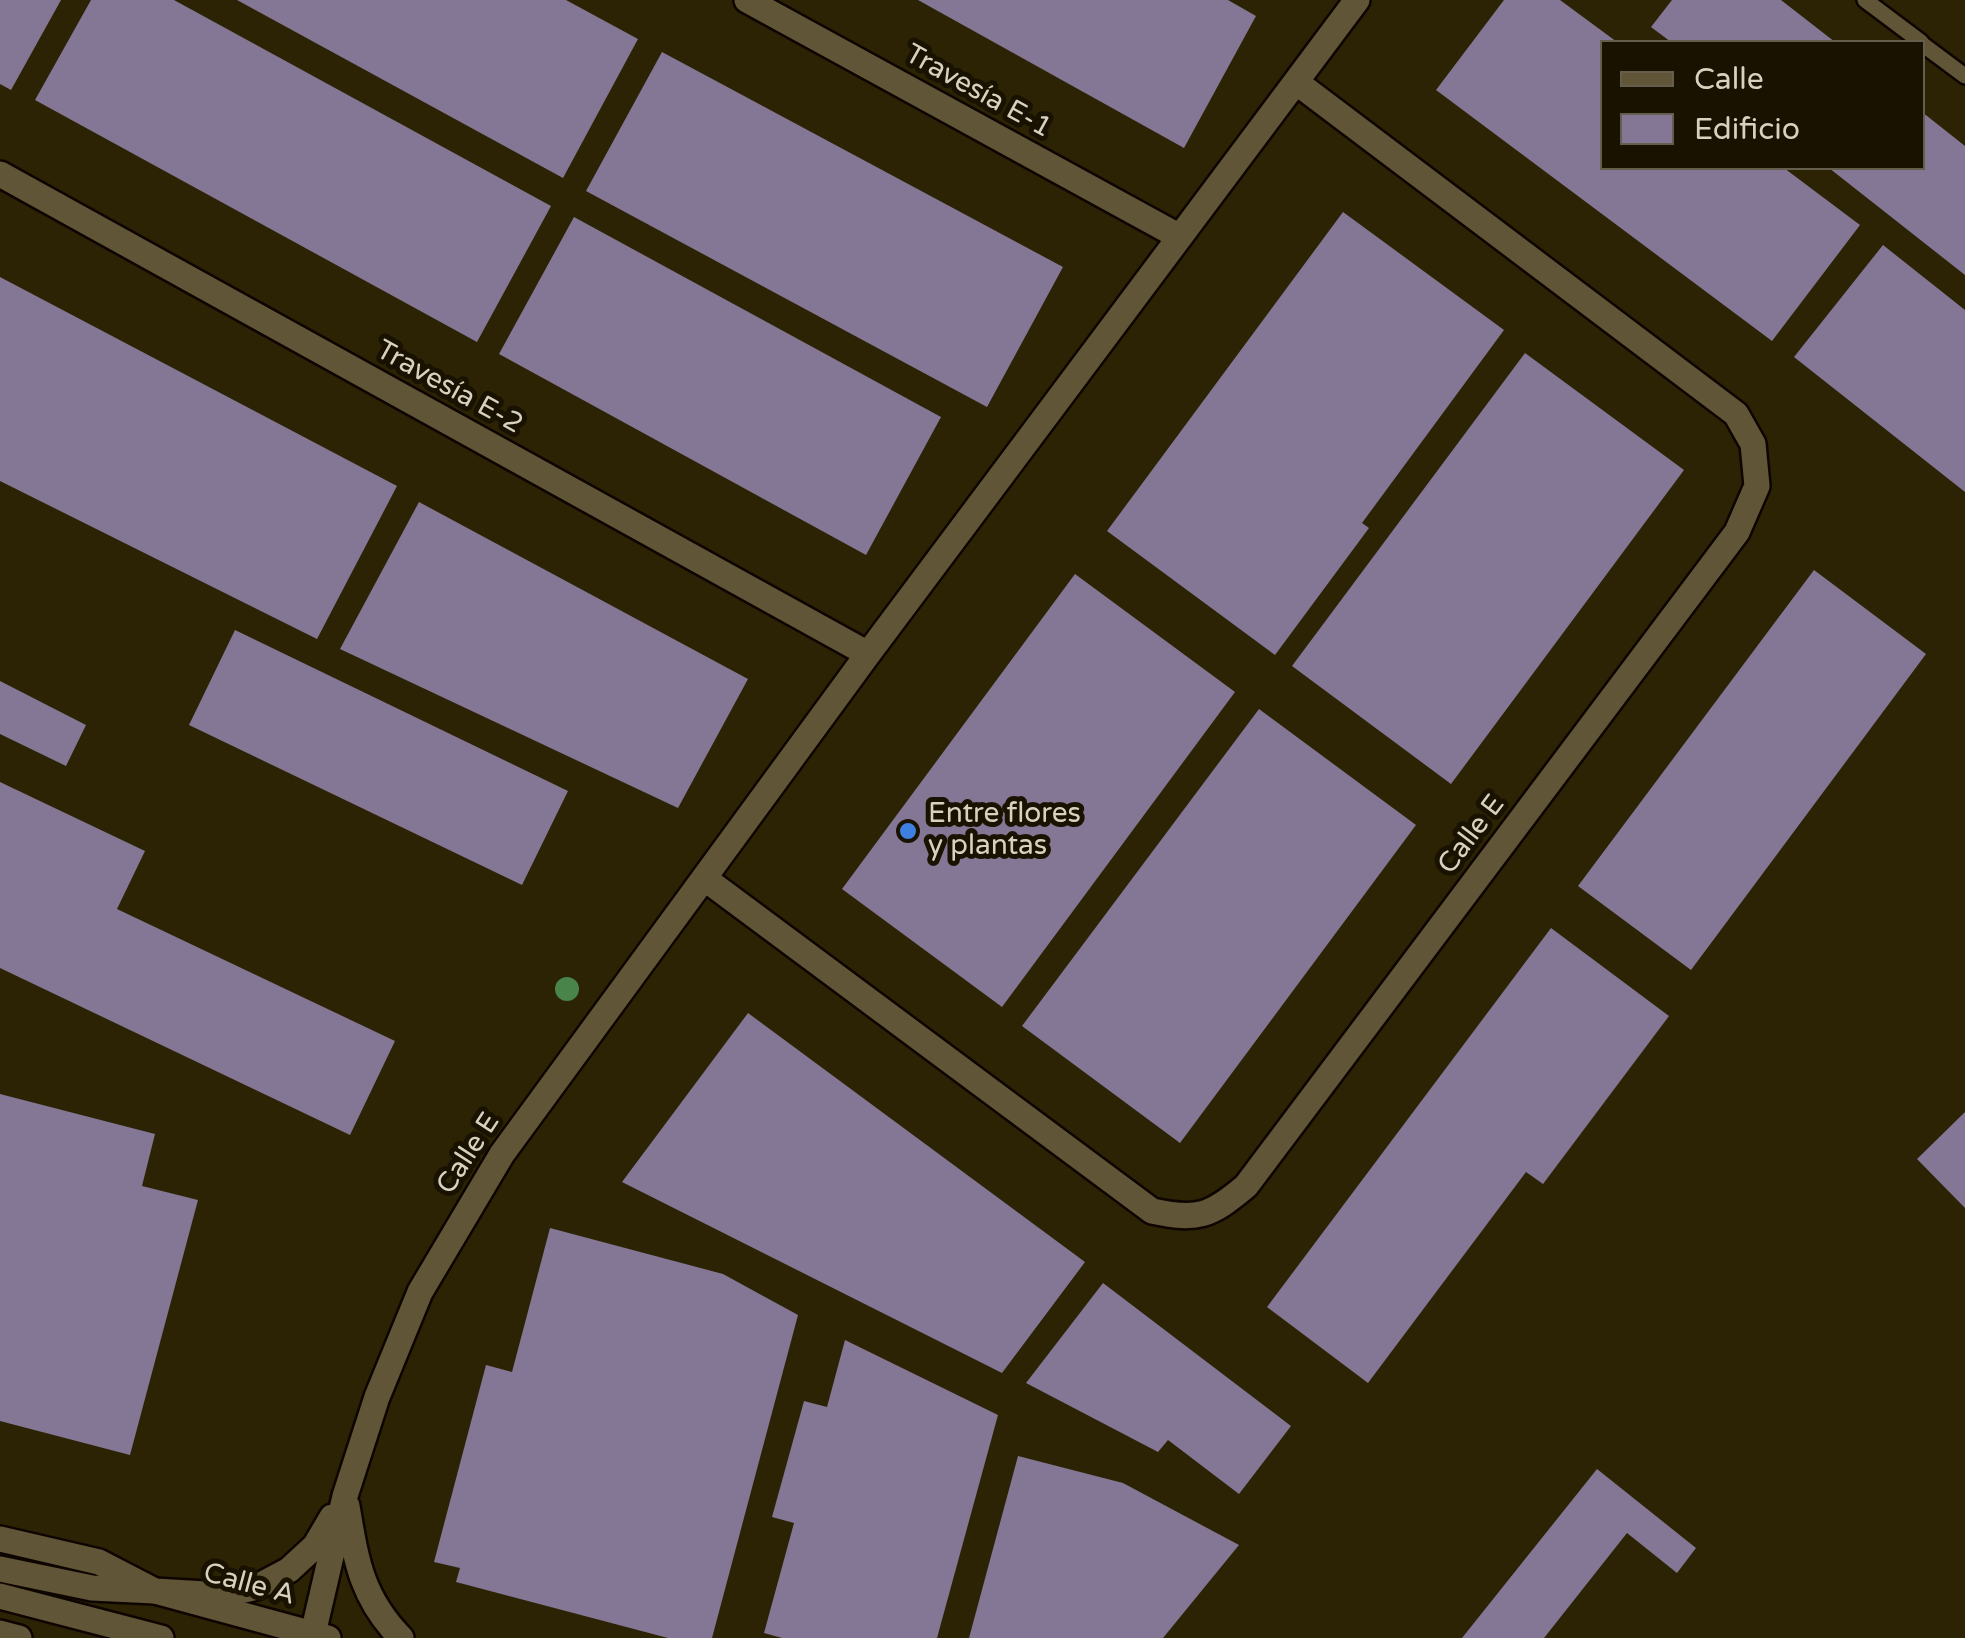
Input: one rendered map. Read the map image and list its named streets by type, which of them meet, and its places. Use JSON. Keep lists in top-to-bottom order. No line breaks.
{"streets":{"street":["Travesía E-1","Travesía E-2","Calle E","Calle A"]},"crossings":[["Travesía E-1","Calle E"],["Travesía E-2","Calle E"],["Calle E","Calle A"]],"places":["Entre flores y plantas"],"legend":["Calle","Edificio"]}
